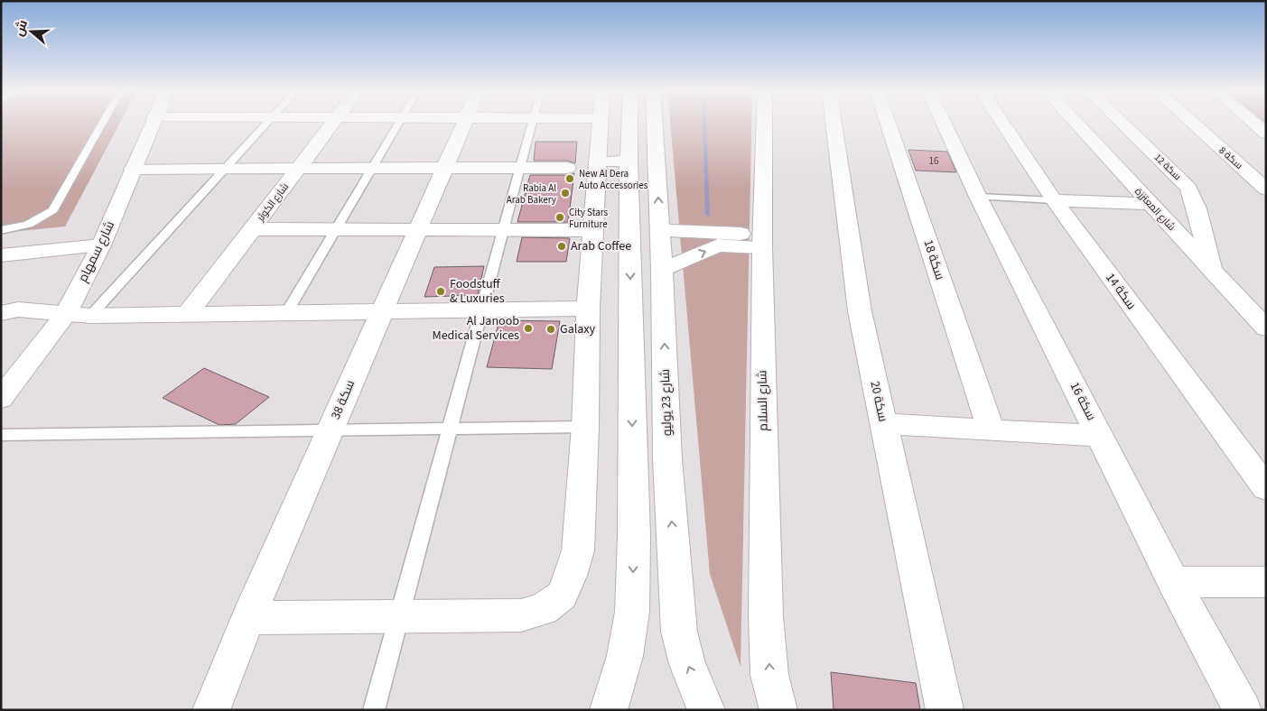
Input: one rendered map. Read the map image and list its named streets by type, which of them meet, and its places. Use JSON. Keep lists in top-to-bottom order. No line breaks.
{"streets":{"street":["سكة 8","سكة 12","شارع الكوثر","شارع المعتززة","شارع سمهام","سكة 18","سكة 14","سكة 38","شارع السلام","سكة 20","سكة 16","شارع 23 يوليو"]},"crossings":[["سكة 12","شارع المعتززة"]],"places":["New Al Dera Auto Accessories","Rabia Al Arab Bakery","City Stars Furniture","Arab Coffee","Foodstuff & Luxuries","Al Janoob Medical Services","Galaxy"],"house_numbers":["16"],"north":"left"}
